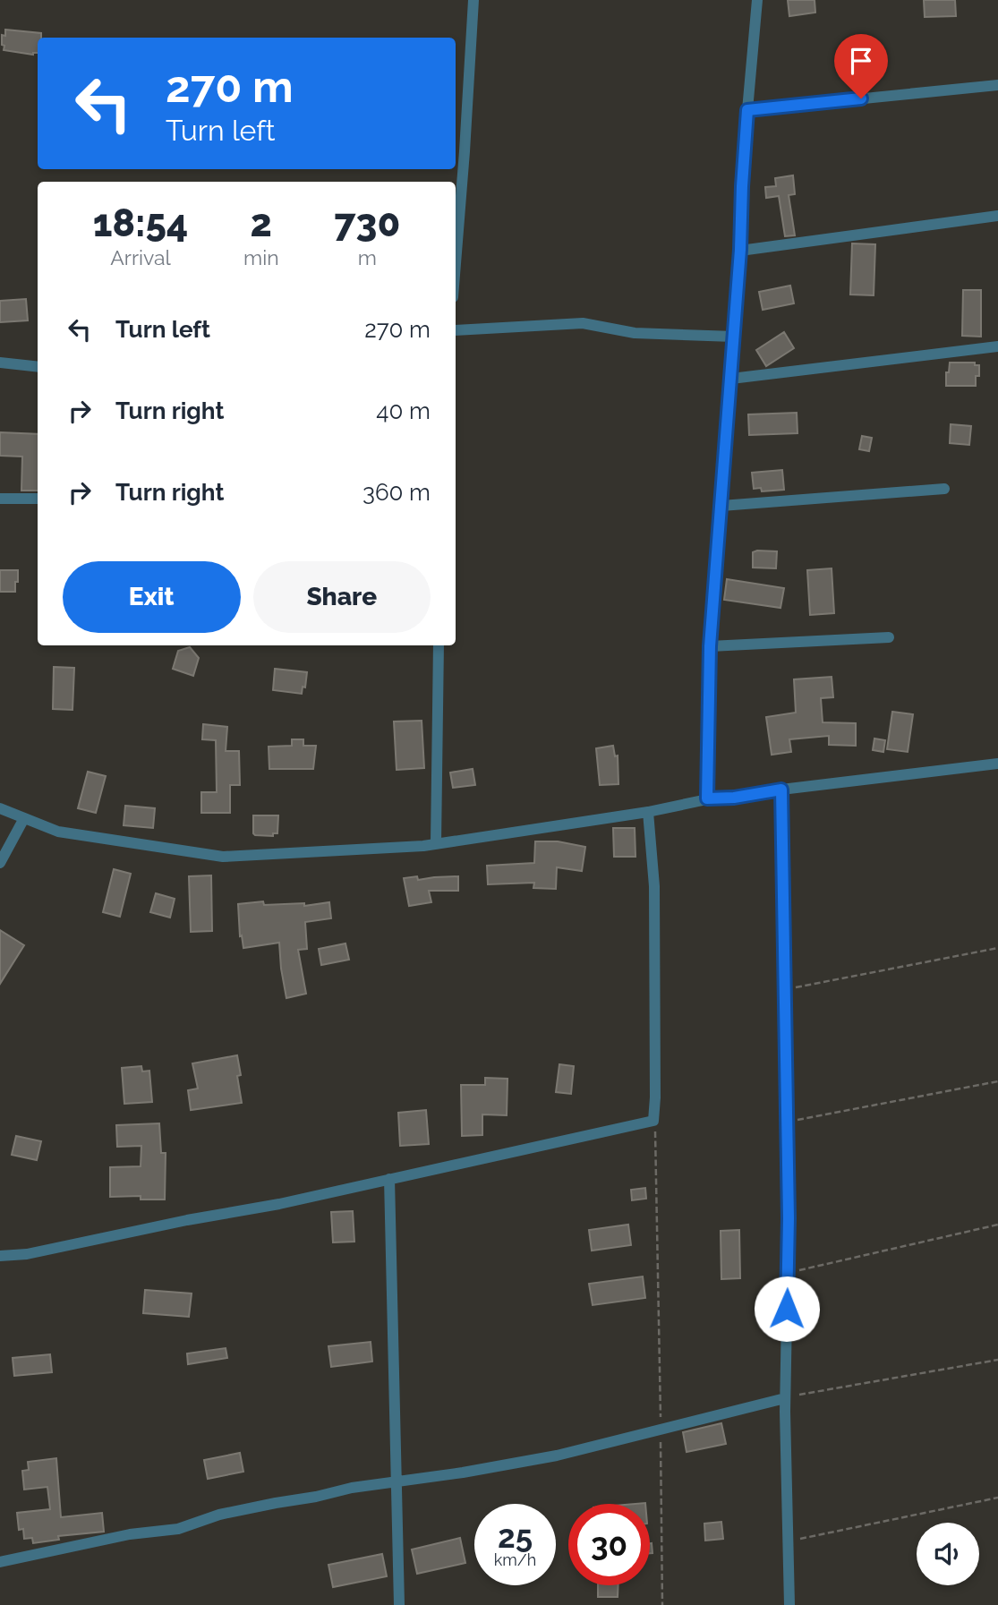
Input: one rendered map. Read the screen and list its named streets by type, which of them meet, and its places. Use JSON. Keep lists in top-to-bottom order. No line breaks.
{"page":{"turn":["270 m","Turn left"],"eta":["18:54","Arrival","2","min","730","m"],"list":[{"name":"Turn left","value":"270 m"},{"name":"Turn right","value":"40 m"},{"name":"Turn right","value":"360 m"}],"buttons":["Exit","Share"],"speed":"25 km/h","limit":"30"}}
